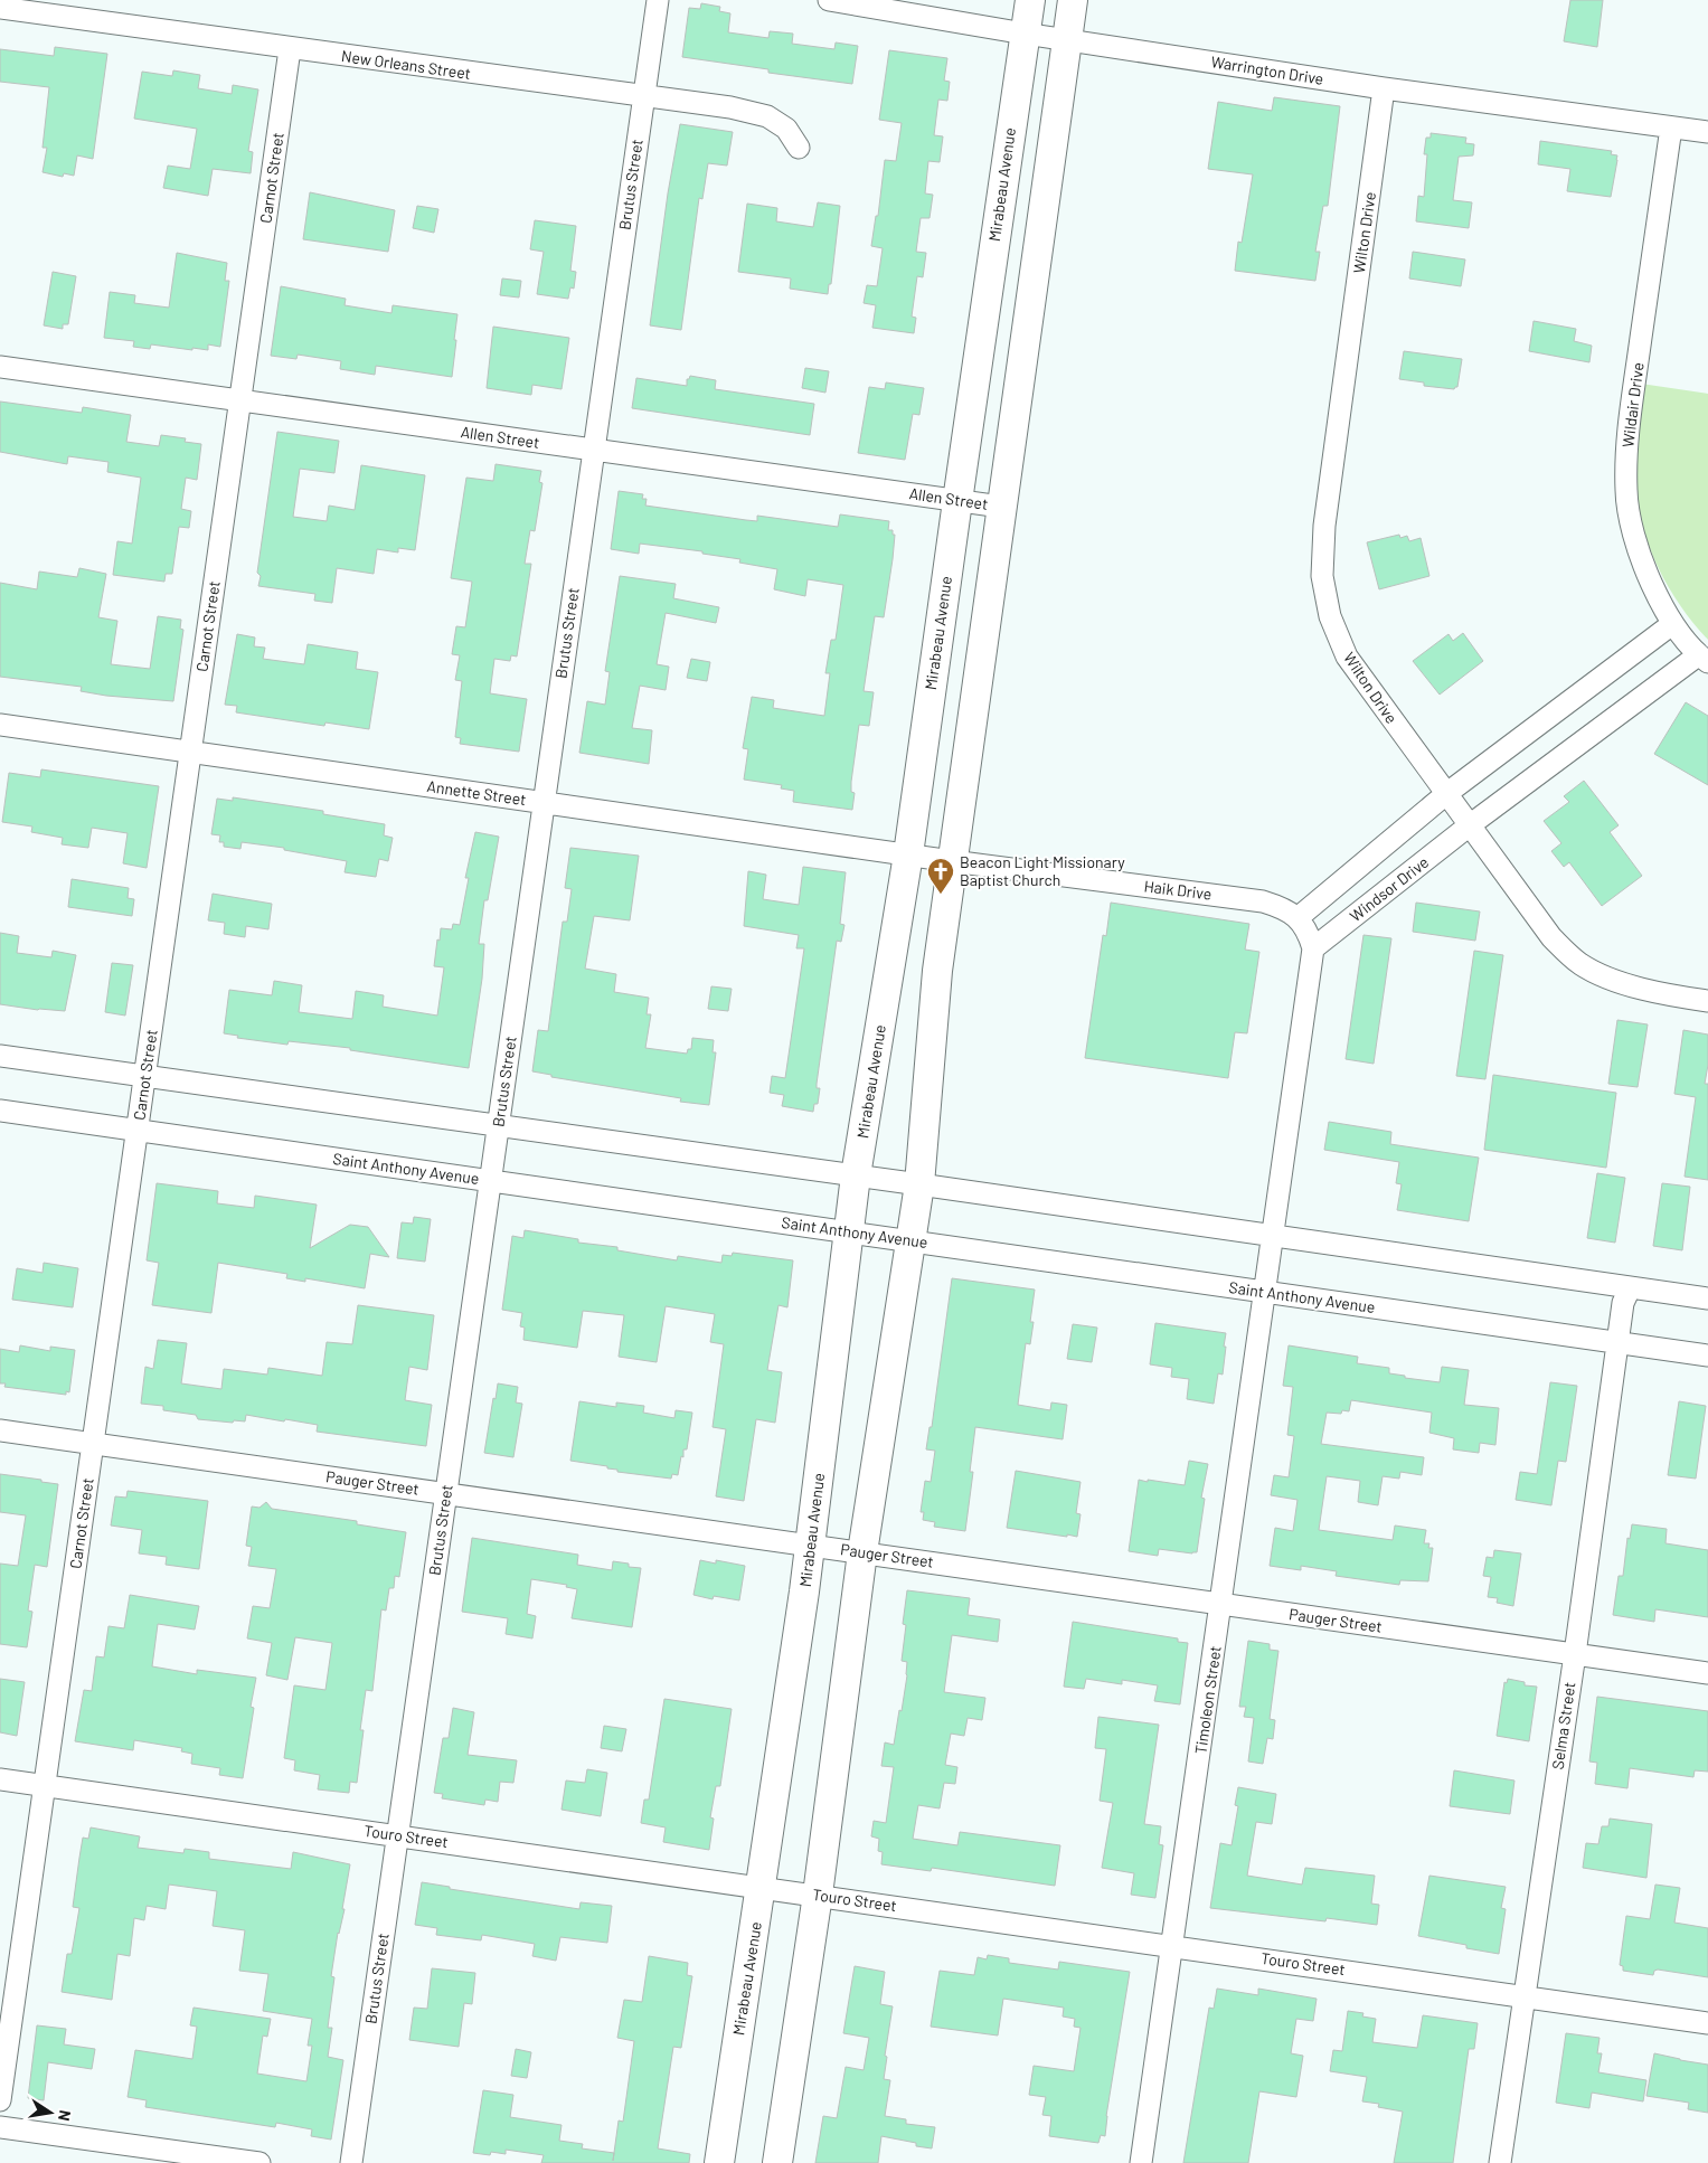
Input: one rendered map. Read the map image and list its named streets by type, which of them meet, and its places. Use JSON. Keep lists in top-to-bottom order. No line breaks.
{"streets":{"street":["New Orleans Street","Warrington Drive","Carnot Street","Brutus Street","Mirabeau Avenue","Wilton Drive","Wildair Drive","Allen Street","Annette Street","Windsor Drive","Haik Drive","Saint Anthony Avenue","Pauger Street","Timoleon Street","Selma Street","Touro Street"]},"crossings":[["New Orleans Street","Carnot Street"],["New Orleans Street","Brutus Street"],["Warrington Drive","Mirabeau Avenue"],["Warrington Drive","Wilton Drive"],["Warrington Drive","Wildair Drive"],["Carnot Street","Allen Street"],["Carnot Street","Annette Street"],["Carnot Street","Saint Anthony Avenue"],["Carnot Street","Pauger Street"],["Carnot Street","Touro Street"],["Brutus Street","Allen Street"],["Brutus Street","Annette Street"],["Brutus Street","Saint Anthony Avenue"],["Brutus Street","Pauger Street"],["Brutus Street","Touro Street"],["Mirabeau Avenue","Allen Street"],["Mirabeau Avenue","Annette Street"],["Mirabeau Avenue","Saint Anthony Avenue"],["Mirabeau Avenue","Pauger Street"],["Mirabeau Avenue","Touro Street"],["Wilton Drive","Windsor Drive"],["Wildair Drive","Windsor Drive"],["Annette Street","Haik Drive"],["Saint Anthony Avenue","Timoleon Street"],["Saint Anthony Avenue","Selma Street"],["Pauger Street","Timoleon Street"],["Pauger Street","Selma Street"],["Timoleon Street","Touro Street"],["Selma Street","Touro Street"]],"places":{"church":["Beacon Light Missionary Baptist Church"]},"north":"right"}
